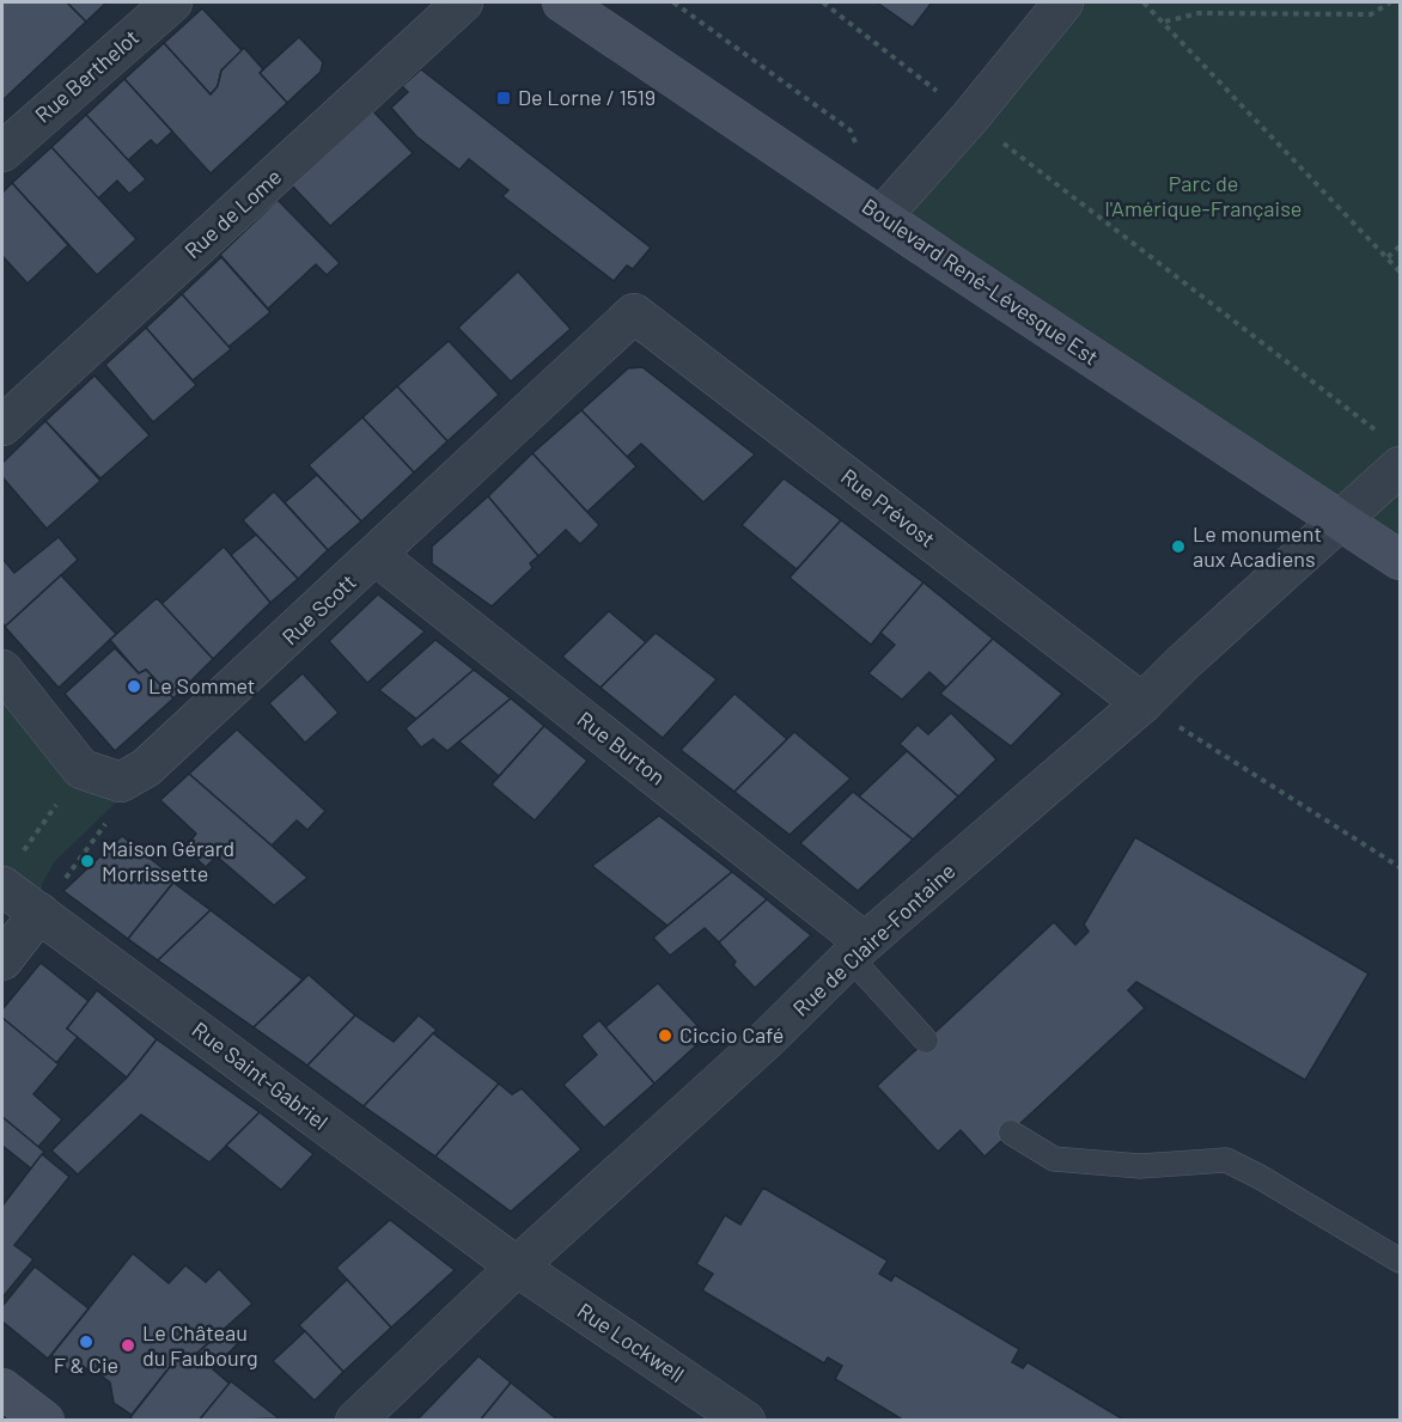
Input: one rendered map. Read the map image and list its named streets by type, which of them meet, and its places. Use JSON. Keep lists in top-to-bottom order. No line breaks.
{"streets":{"main road":["Boulevard René-Lévesque Est"],"street":["Rue Berthelot","Rue de Lome","Rue Prévost","Rue Scott","Rue Burton","Rue de Claire-Fontaine","Rue Saint-Gabriel","Rue Lockwell"]},"crossings":[["Boulevard René-Lévesque Est","Rue de Claire-Fontaine"],["Rue Prévost","Rue Scott"],["Rue Prévost","Rue de Claire-Fontaine"],["Rue Scott","Rue Burton"],["Rue Burton","Rue de Claire-Fontaine"],["Rue de Claire-Fontaine","Rue Saint-Gabriel"],["Rue de Claire-Fontaine","Rue Lockwell"],["Rue Saint-Gabriel","Rue Lockwell"]],"parks":["Parc de l'Amérique-Française"],"places":{"transit":["De Lorne / 1519"],"other":["Le monument aux Acadiens","Le Sommet","Maison Gérard Morrissette","Ciccio Café","F & Cie","Le Château du Faubourg"]}}
